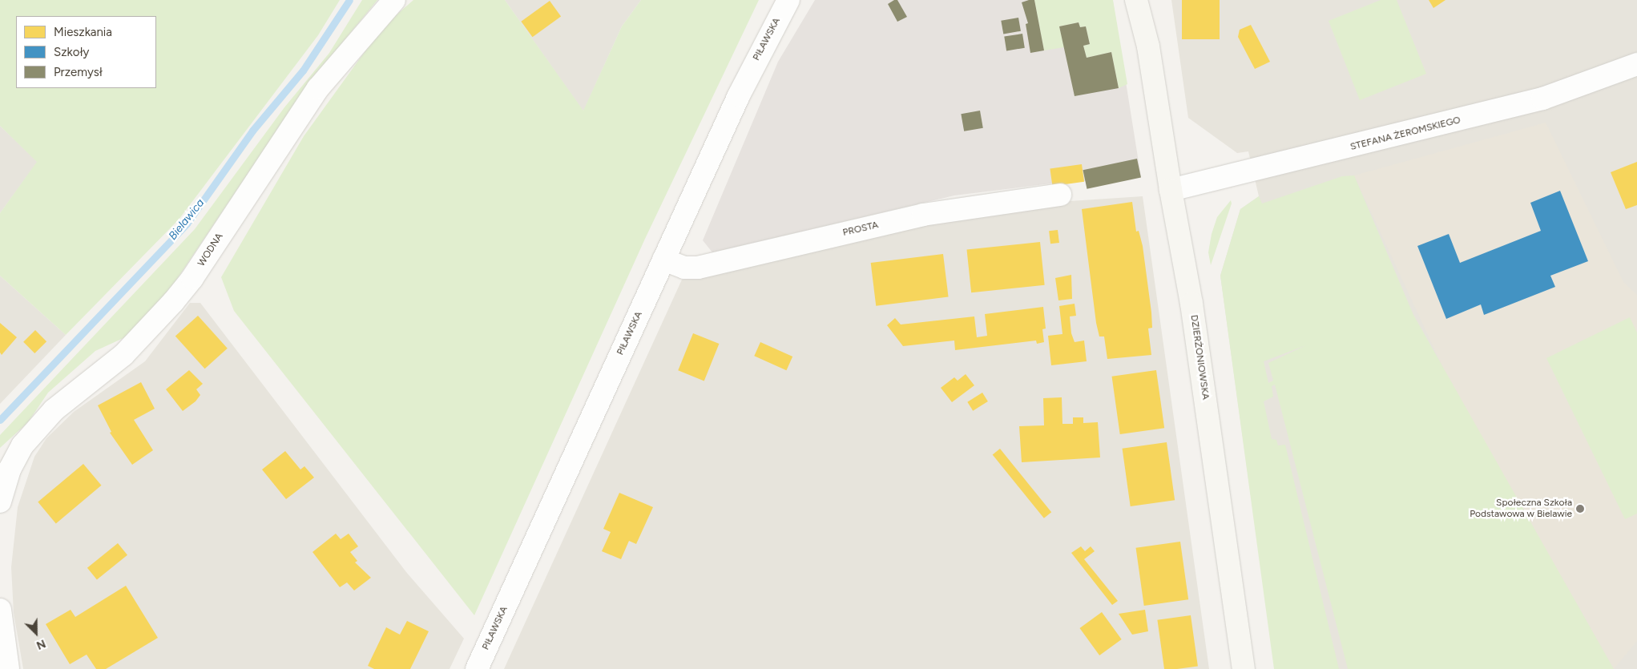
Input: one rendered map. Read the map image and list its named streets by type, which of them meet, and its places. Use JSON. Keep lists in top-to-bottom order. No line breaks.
{"streets":{"main road":["DZIERŻONIOWSKA"],"street":["PIŁAWSKA","STEFANA ŻEROMSKIEGO","PROSTA","WODNA"]},"crossings":[["PIŁAWSKA","PROSTA"],["STEFANA ŻEROMSKIEGO","DZIERŻONIOWSKA"]],"water":["Bielawica"],"places":["Społeczna Szkoła Podstawowa w Bielawie"],"legend":["Mieszkania","Szkoły","Przemysł"],"north":"bottom right"}
